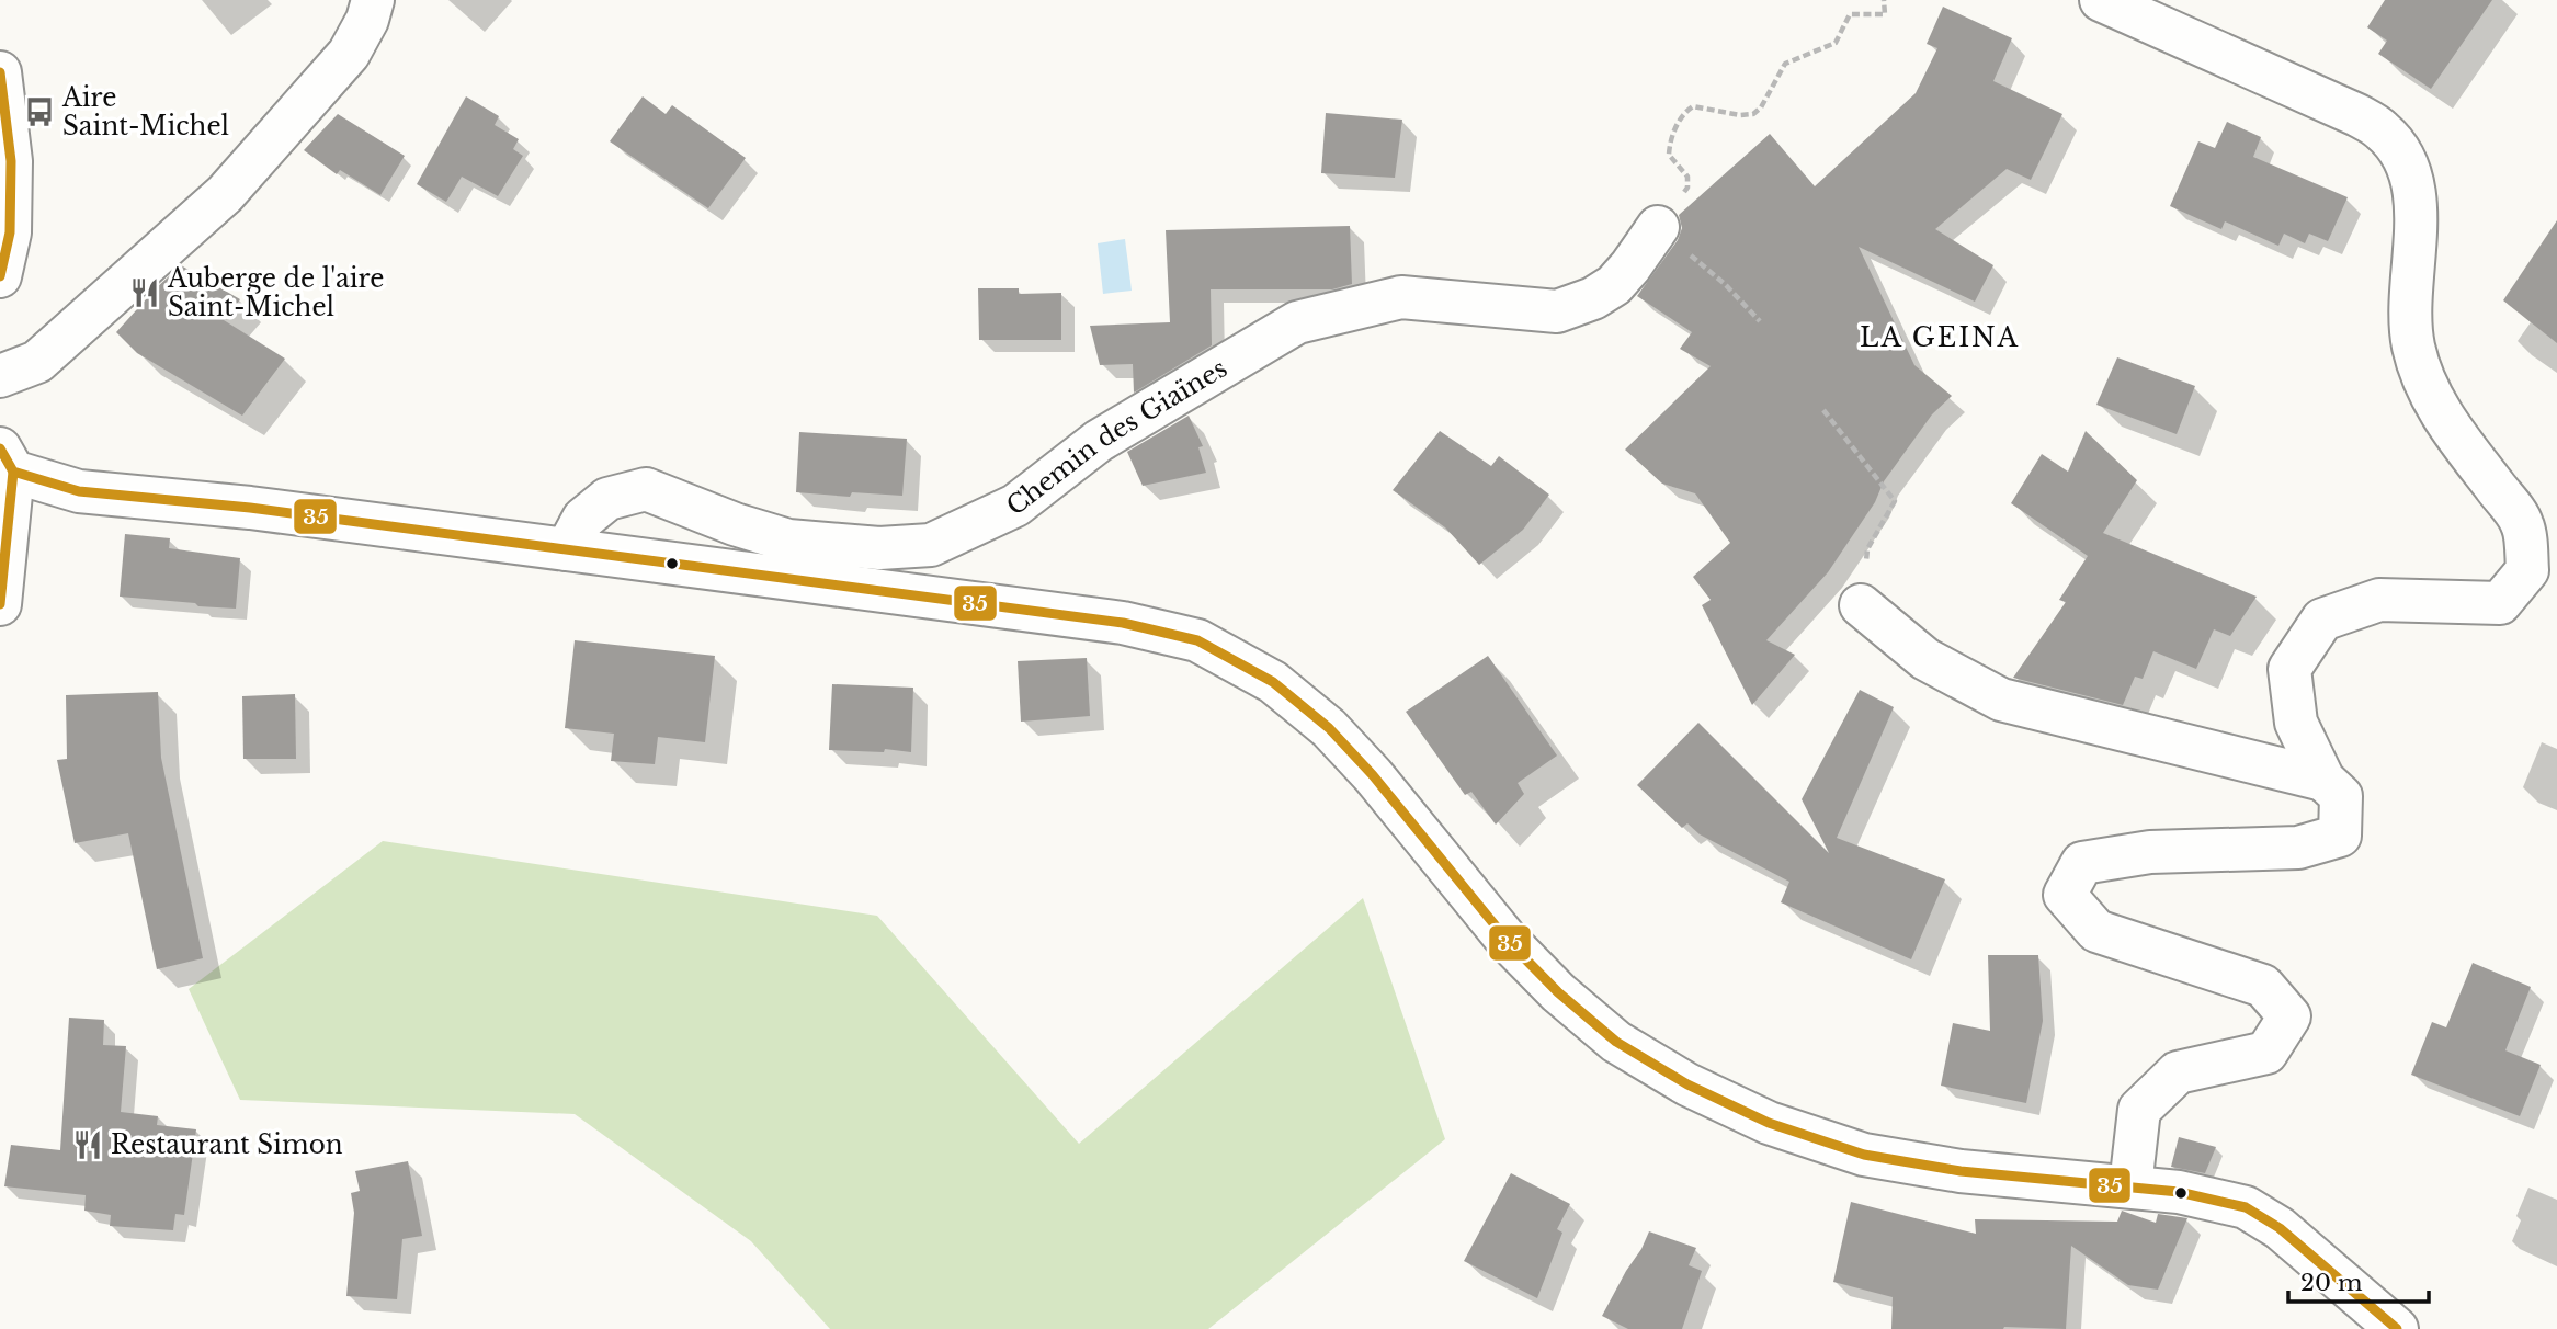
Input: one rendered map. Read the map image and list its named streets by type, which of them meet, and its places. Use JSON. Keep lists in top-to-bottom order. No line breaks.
{"streets":{"street":["Chemin des Giaïnes"]},"districts":["LA GEINA"],"places":{"bus stop":["Aire Saint-Michel"],"restaurant":["Auberge de l'aire Saint-Michel","Restaurant Simon"]},"lines":["transit line 35"],"scale_bar":"20 m"}
